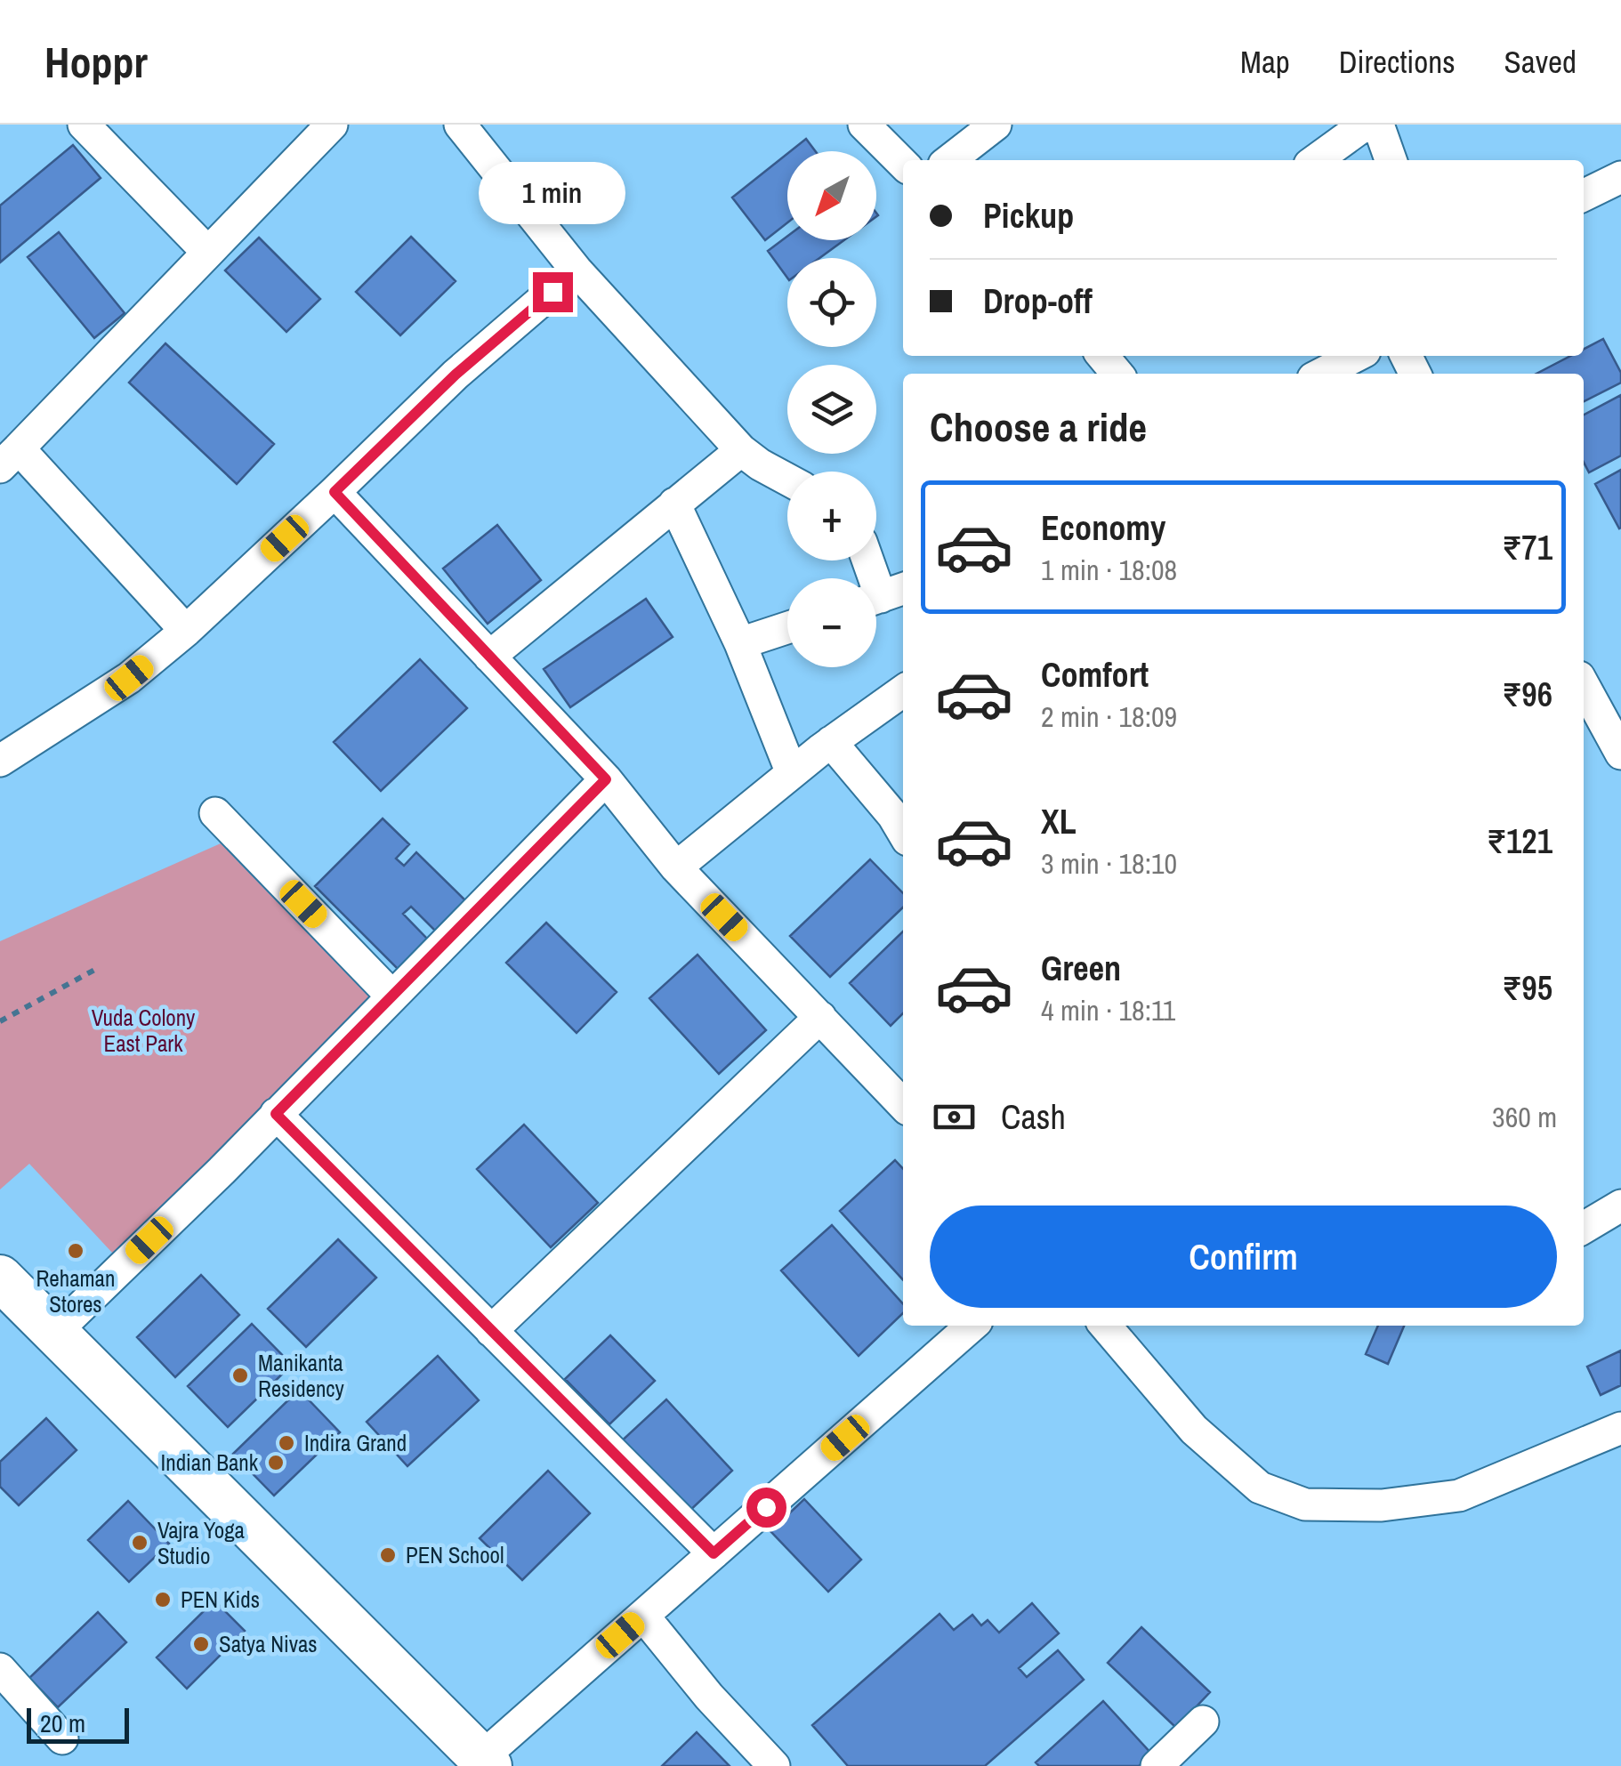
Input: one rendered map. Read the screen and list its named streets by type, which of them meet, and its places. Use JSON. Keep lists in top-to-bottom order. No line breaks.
{"parks":["Vuda Colony East Park"],"places":["Rehaman Stores","Manikanta Residency","Indira Grand","Indian Bank","Vajra Yoga Studio","PEN School","PEN Kids","Satya Nivas"],"scale_bar":"20 m","north":"bottom left","page":{"header":"Hoppr","nav":["Map","Directions","Saved"],"map_buttons":["+","−"],"banner":["Pickup","Drop-off"],"bubble":"1 min","heading":"Choose a ride","list":[{"name":"Economy","note":"1 min · 18:08","value":"₹71"},{"name":"Comfort","note":"2 min · 18:09","value":"₹96"},{"name":"XL","note":"3 min · 18:10","value":"₹121"},{"name":"Green","note":"4 min · 18:11","value":"₹95"}],"pay":["Cash","360 m"],"buttons":"Confirm","scale":"20 m"}}
